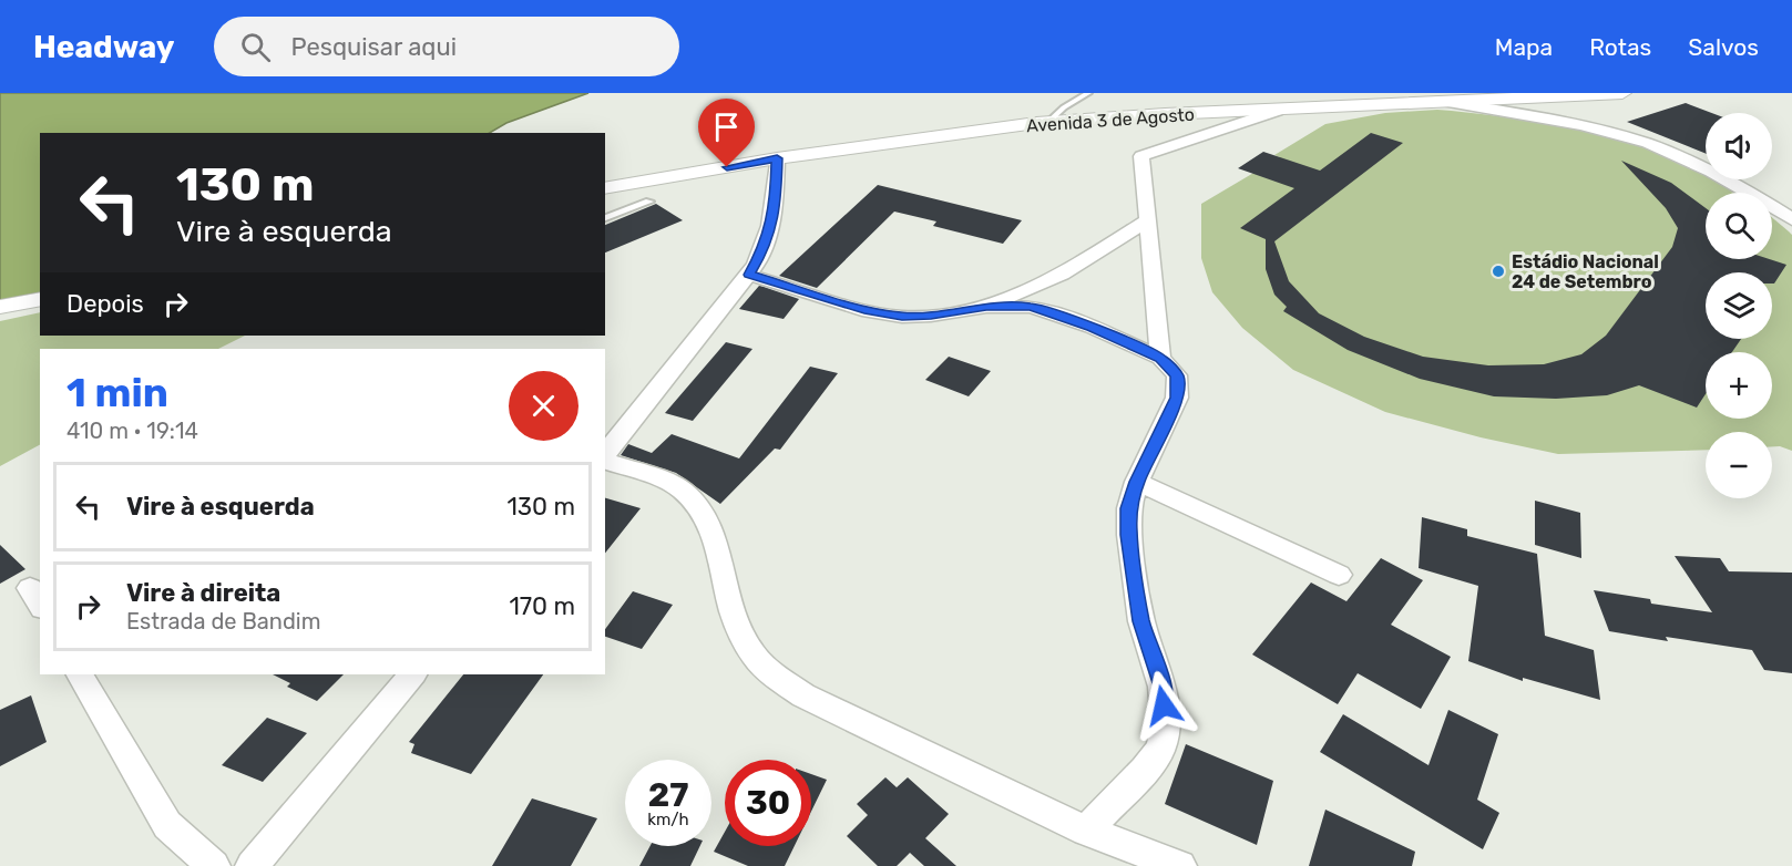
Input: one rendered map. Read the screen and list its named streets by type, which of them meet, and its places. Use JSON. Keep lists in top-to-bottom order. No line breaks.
{"streets":{"street":["Avenida 3 de Agosto"]},"places":["Estádio Nacional 24 de Setembro"],"page":{"header":"Headway","search":"Pesquisar aqui","nav":["Mapa","Rotas","Salvos"],"map_buttons":["+","−"],"turn":["130 m","Vire à esquerda"],"then":"Depois","heading":["1 min","410 m · 19:14"],"list":[{"name":"Vire à esquerda","value":"130 m"},{"name":"Vire à direita","note":"Estrada de Bandim","value":"170 m"}],"speed":"27 km/h","limit":"30"}}
